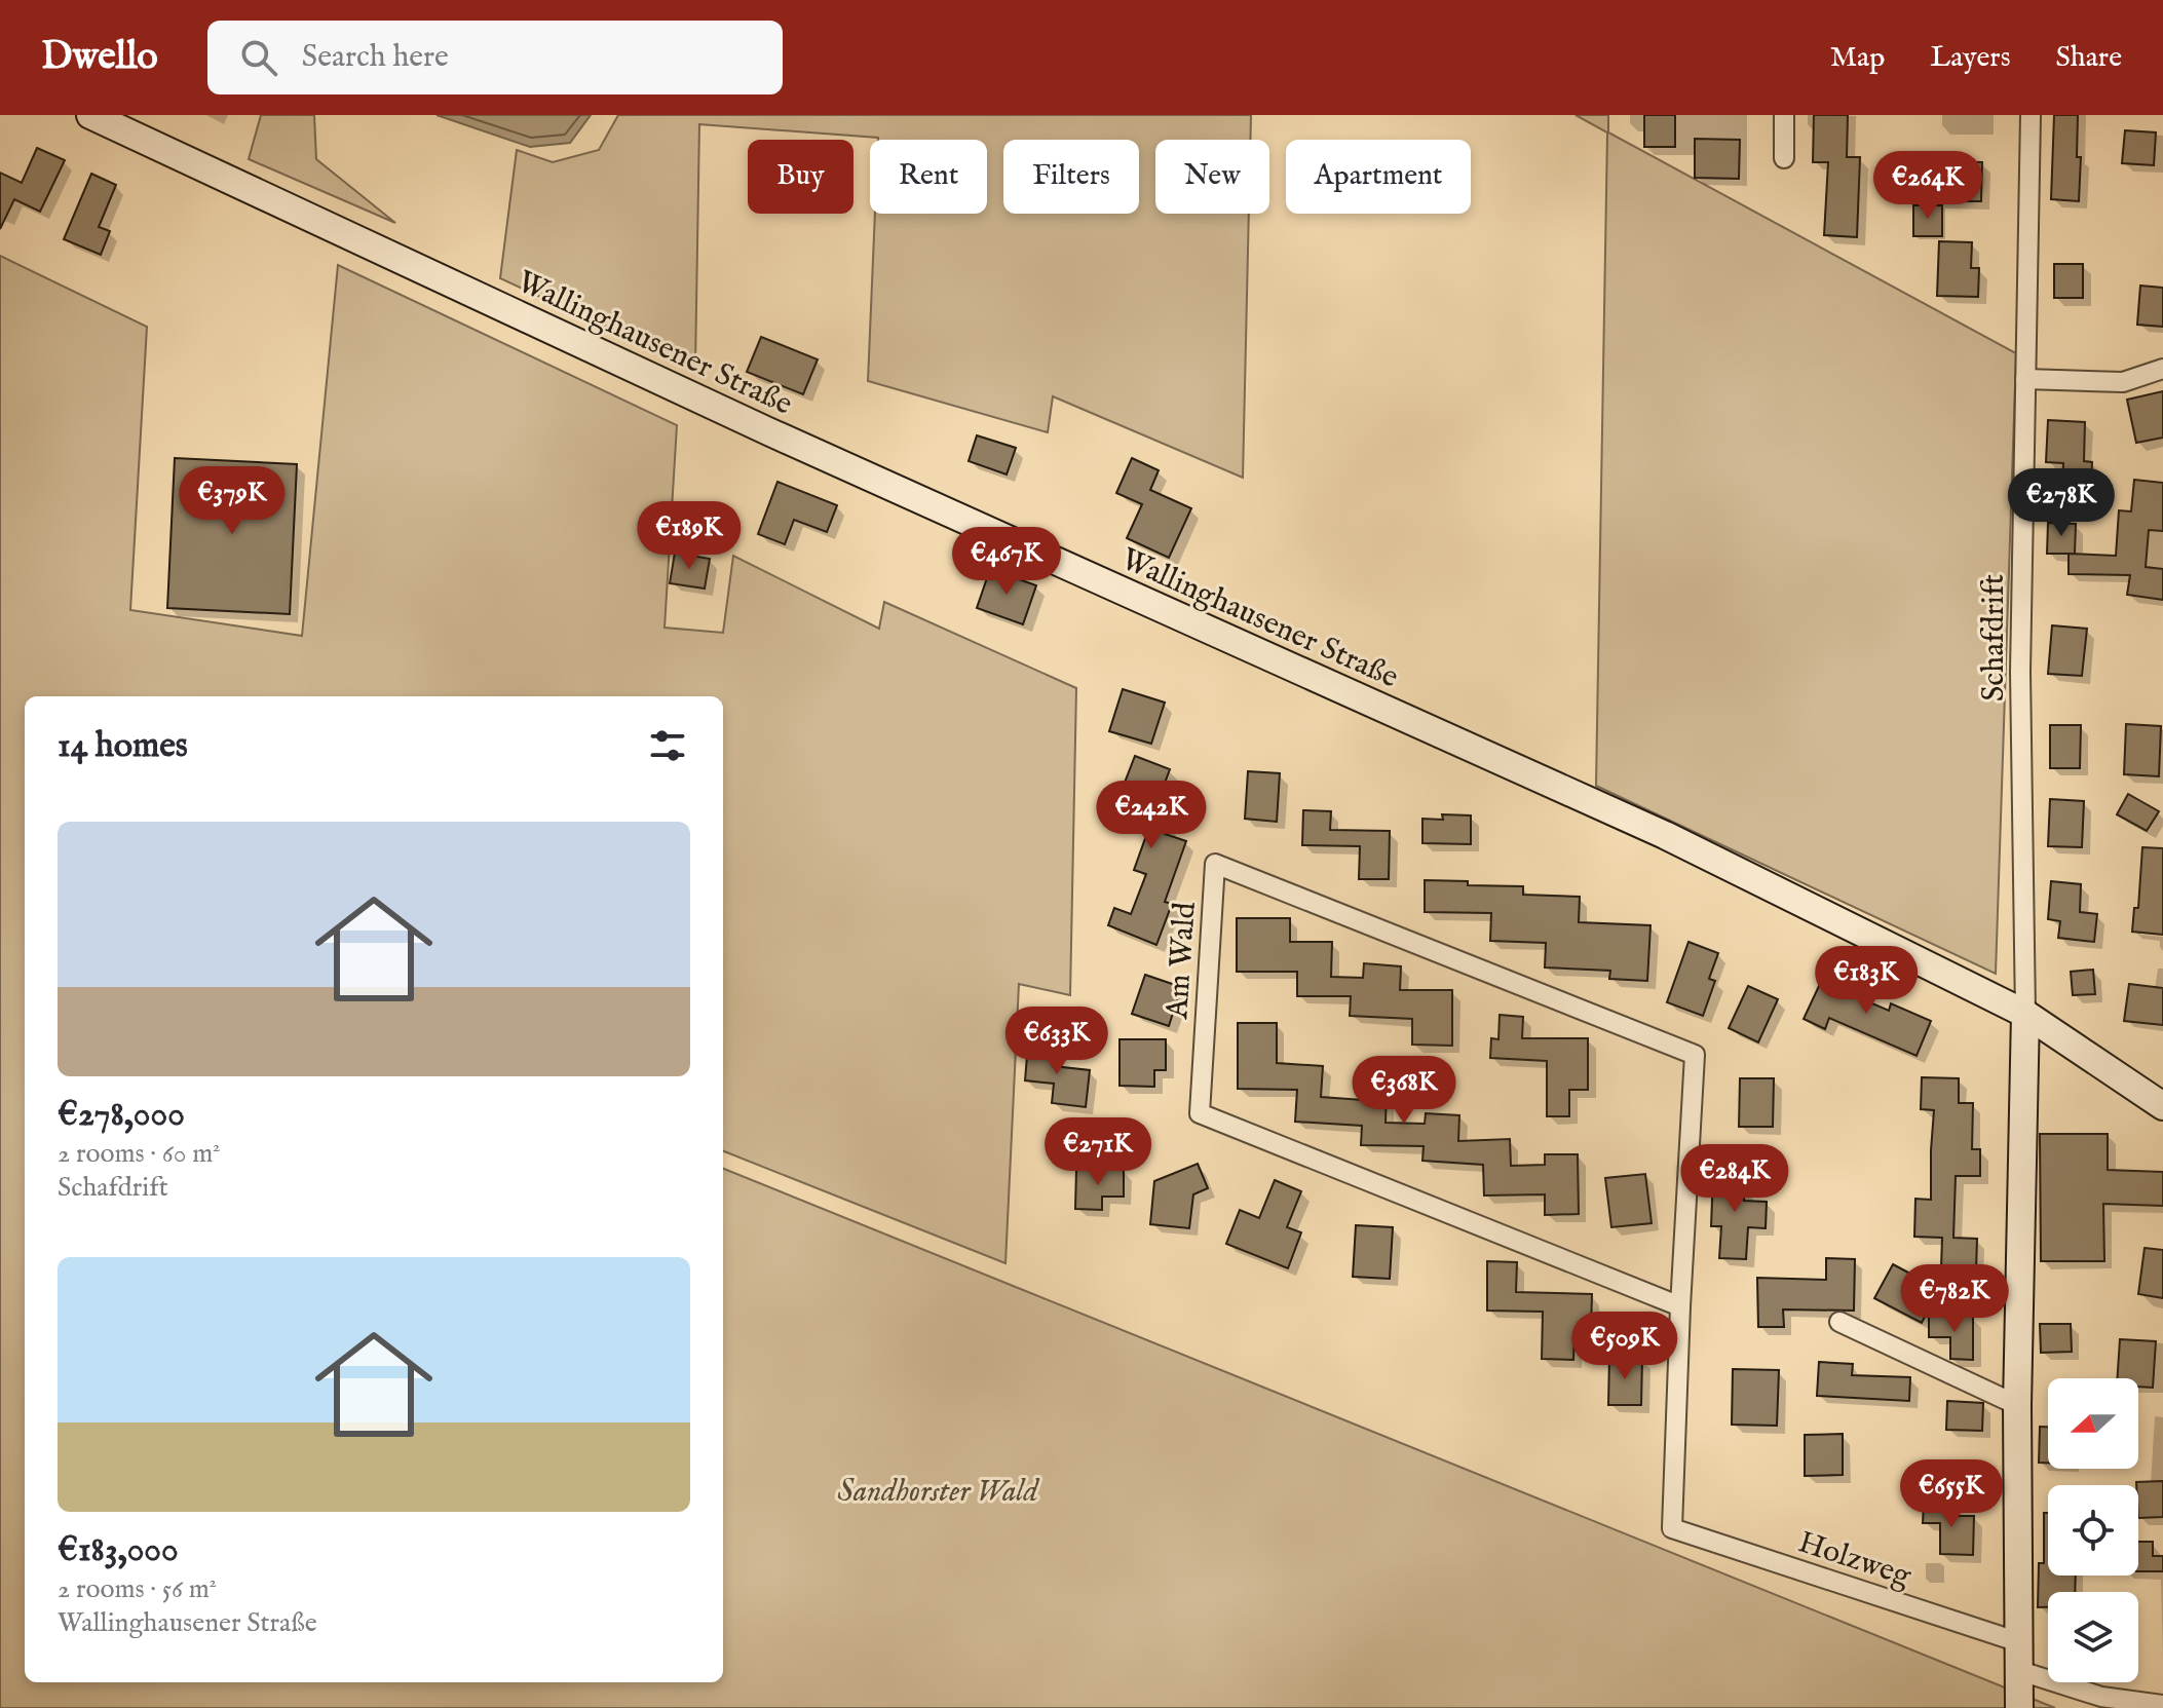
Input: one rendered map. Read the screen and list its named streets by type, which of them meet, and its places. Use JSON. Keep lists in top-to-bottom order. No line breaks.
{"streets":{"street":["Wallinghausener Straße","Schafdrift","Am Wald","Holzweg"]},"crossings":[["Wallinghausener Straße","Schafdrift"],["Am Wald","Holzweg"]],"parks":["Sandhorster Wald"],"north":"left","page":{"header":"Dwello","search":"Search here","nav":["Map","Layers","Share"],"chip":["Buy","Rent","Filters","New","Apartment"],"price":["€264K","€379K","€278K","€189K","€467K","€242K","€183K","€633K","€368K","€271K","€284K","€782K","€509K","€655K"],"heading":"14 homes","list":[{"name":"€278,000","note":"2 rooms · 60 m² · Schafdrift"},{"name":"€183,000","note":"2 rooms · 56 m² · Wallinghausener Straße"}]}}
